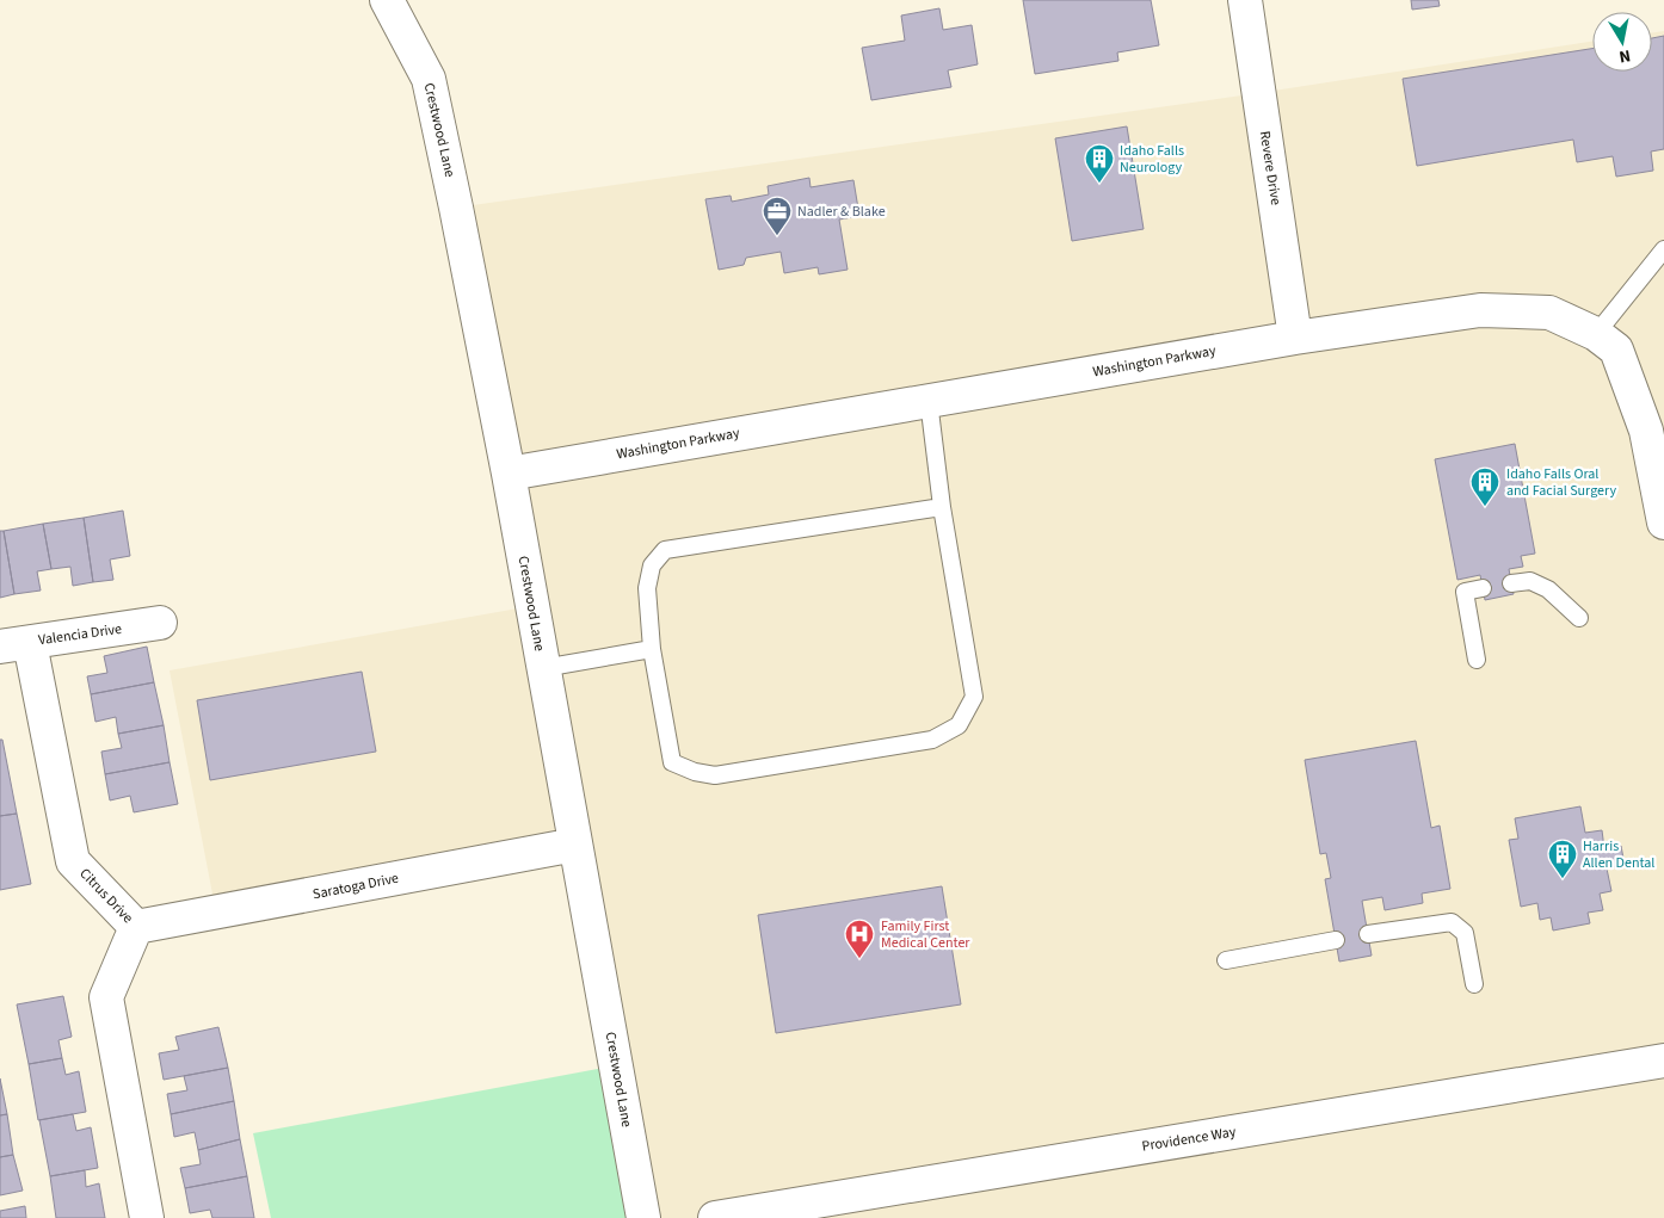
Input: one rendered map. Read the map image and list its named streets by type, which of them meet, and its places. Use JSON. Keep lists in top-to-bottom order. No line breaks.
{"streets":{"street":["Crestwood Lane","Revere Drive","Washington Parkway","Valencia Drive","Saratoga Drive","Citrus Drive","Providence Way"]},"crossings":[["Crestwood Lane","Washington Parkway"],["Crestwood Lane","Saratoga Drive"],["Revere Drive","Washington Parkway"],["Valencia Drive","Citrus Drive"],["Saratoga Drive","Citrus Drive"]],"places":{"building":["Idaho Falls Neurology","Idaho Falls Oral and Facial Surgery","Harris Allen Dental"],"office":["Nadler & Blake"],"hospital":["Family First Medical Center"]},"north":"bottom"}
